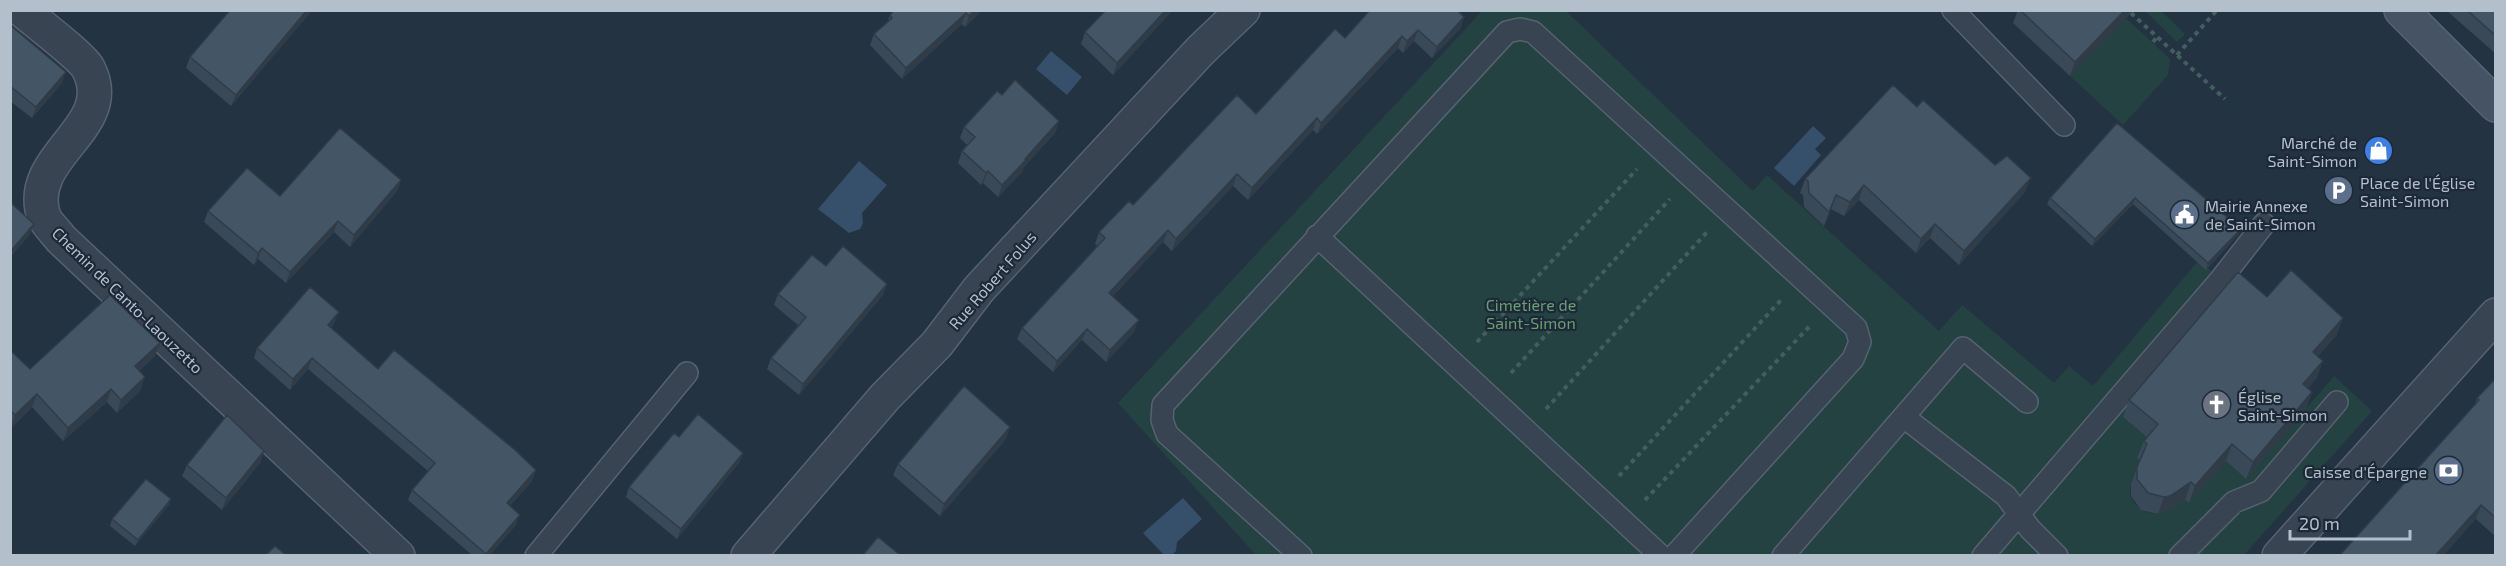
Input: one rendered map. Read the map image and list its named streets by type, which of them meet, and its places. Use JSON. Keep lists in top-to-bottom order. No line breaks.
{"streets":{"street":["Rue Robert Folus","Chemin de Canto-Laouzetto"]},"parks":["Cimetière de Saint-Simon"],"places":{"shop":["Marché de Saint-Simon"],"parking":["Place de l'Église Saint-Simon"],"public building":["Mairie Annexe de Saint-Simon"],"church":["Église Saint-Simon"],"bank":["Caisse d'Épargne"]},"scale_bar":"20 m"}
